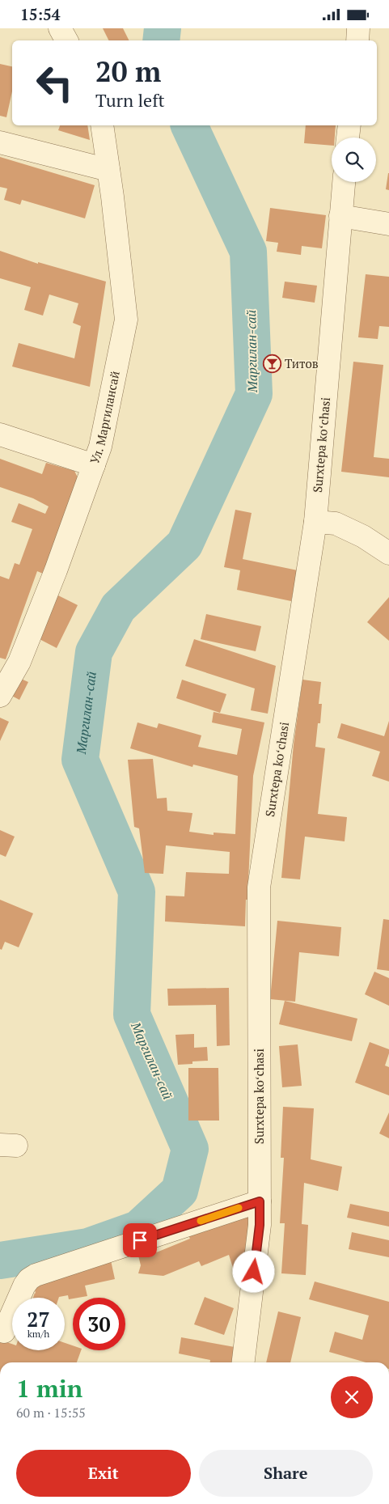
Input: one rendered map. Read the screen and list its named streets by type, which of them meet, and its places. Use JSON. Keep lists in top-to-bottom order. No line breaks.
{"streets":{"street":["Ул. Маргилансай","Surxtepa koʻchasi"]},"water":["Маргилан-сай"],"places":{"bar":["Титов"]},"page":{"status":"15:54","turn":["20 m","Turn left"],"speed":"27 km/h","limit":"30","heading":["1 min","60 m · 15:55"],"buttons":["Exit","Share"]}}
